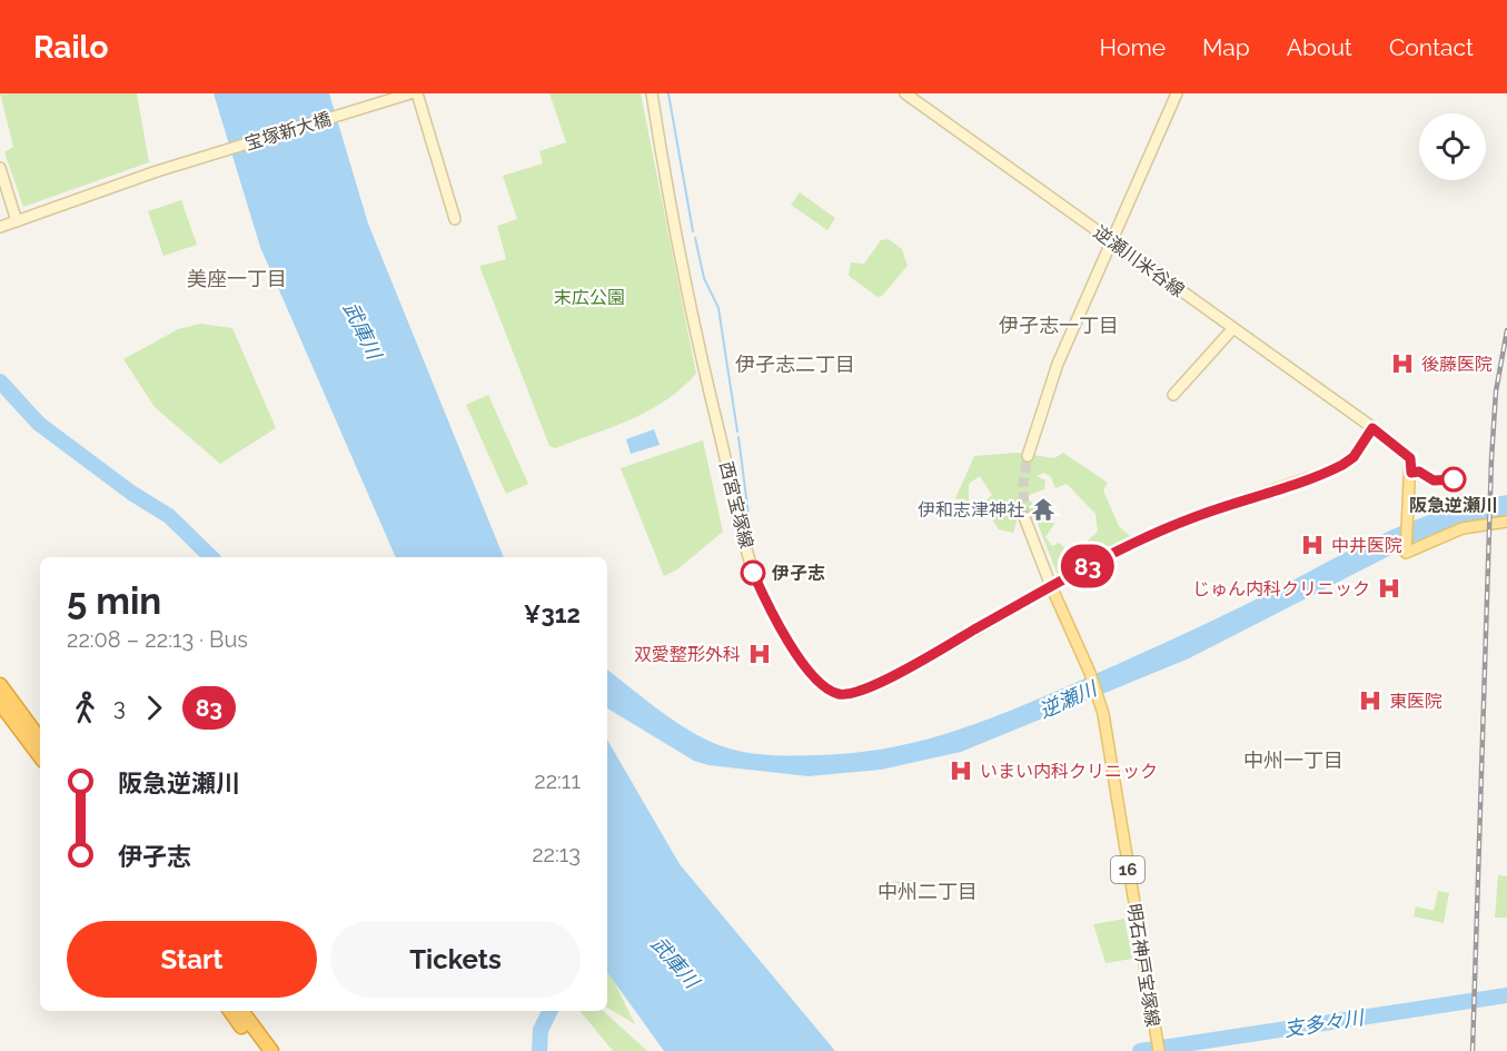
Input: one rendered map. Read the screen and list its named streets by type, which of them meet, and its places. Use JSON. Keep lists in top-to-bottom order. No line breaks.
{"streets":{"main road":["16","明石神戸宝塚線"],"street":["宝塚新大橋","逆瀬川米谷線","西宮宝塚線"]},"crossings":[["西宮宝塚線","明石神戸宝塚線"]],"districts":["美座一丁目","伊孑志一丁目","伊孑志二丁目","中州一丁目","中州二丁目"],"water":["武庫川","逆瀬川","支多々川"],"parks":["末広公園"],"places":{"hospital":["後藤医院","中井医院","じゅん内科クリニック","双愛整形外科","東医院","いまい内科クリニック"],"other":["阪急逆瀬川","伊孑志"],"temple":["伊和志津神社"]},"lines":["bus line 83"],"page":{"header":"Railo","nav":["Home","Map","About","Contact"],"on_map":"83","heading":["5 min","22:08 – 22:13 · Bus","¥312"],"legs":["3","83"],"list":[{"name":"阪急逆瀬川","value":"22:11"},{"name":"伊孑志","value":"22:13"}],"buttons":["Start","Tickets"]}}
